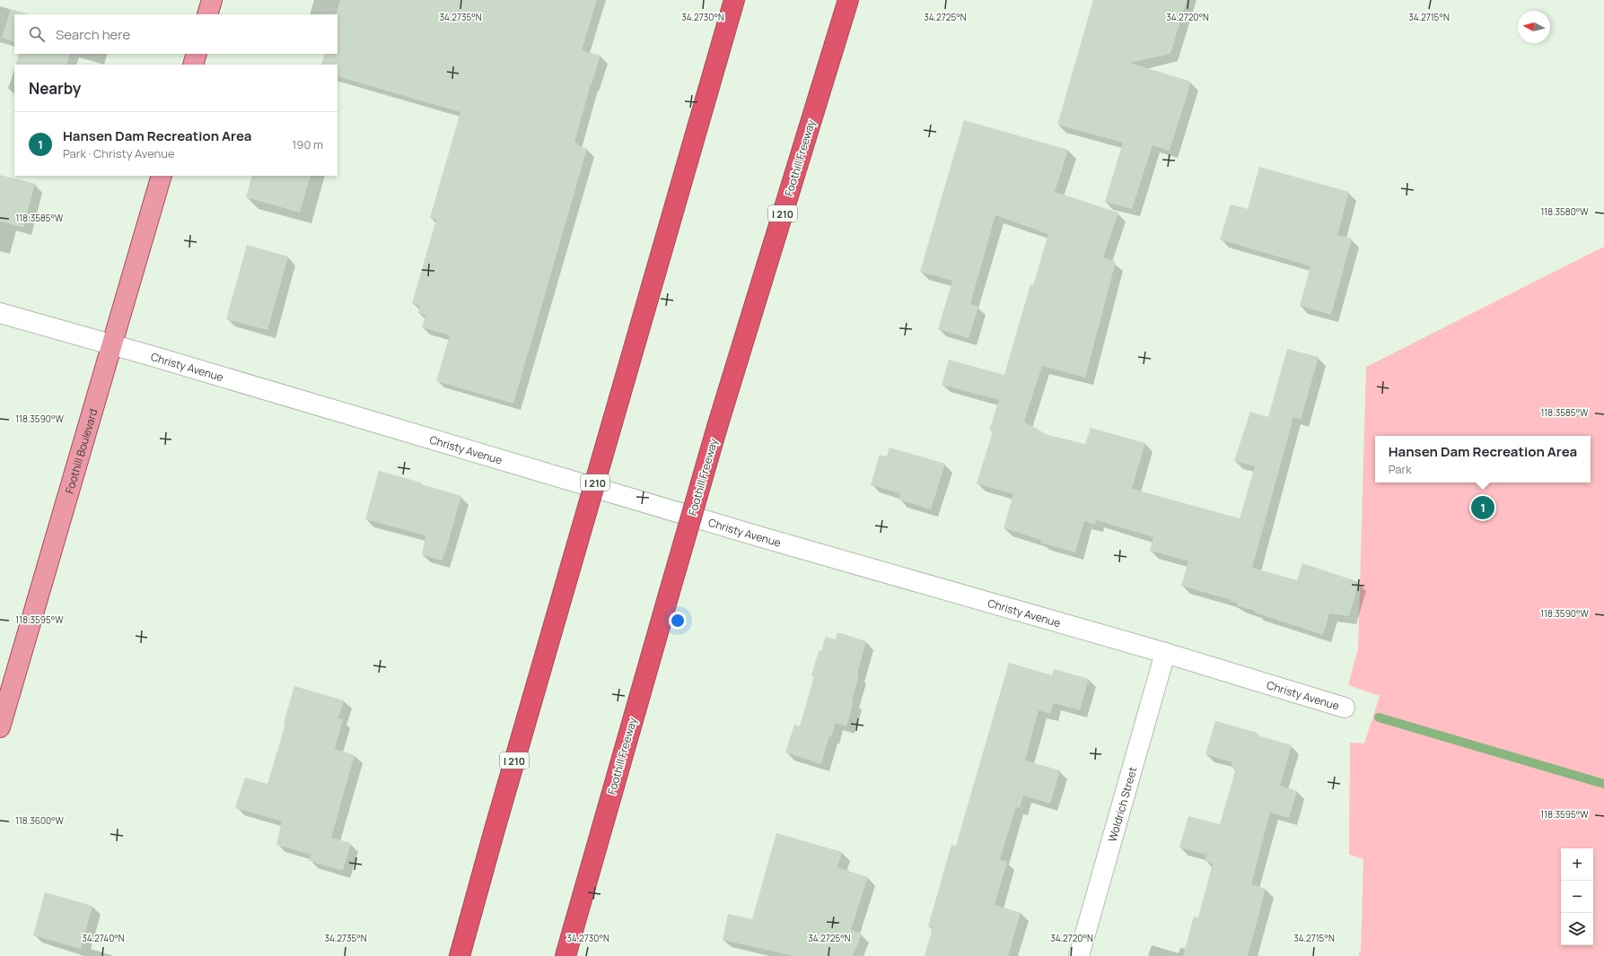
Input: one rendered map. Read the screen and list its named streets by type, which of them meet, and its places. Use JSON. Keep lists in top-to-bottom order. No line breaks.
{"streets":{"highway":["Foothill Freeway","I 210"],"main road":["Foothill Boulevard"],"street":["Christy Avenue","Woldrich Street"]},"crossings":[["Christy Avenue","Foothill Boulevard"],["Christy Avenue","Woldrich Street"]],"north":"left","page":{"search":"Search here","heading":"Nearby","list":[{"mark":"1","name":"Hansen Dam Recreation Area","note":"Park · Christy Avenue","value":"190 m"}],"popup":["Hansen Dam Recreation Area","Park"],"pins":"1","map_buttons":["+","−"]},"coordinates":["34.2735°N","34.2730°N","34.2725°N","34.2720°N","34.2715°N","118.3580°W","118.3585°W","118.3590°W","118.3595°W","118.3600°W","34.2740°N"]}
